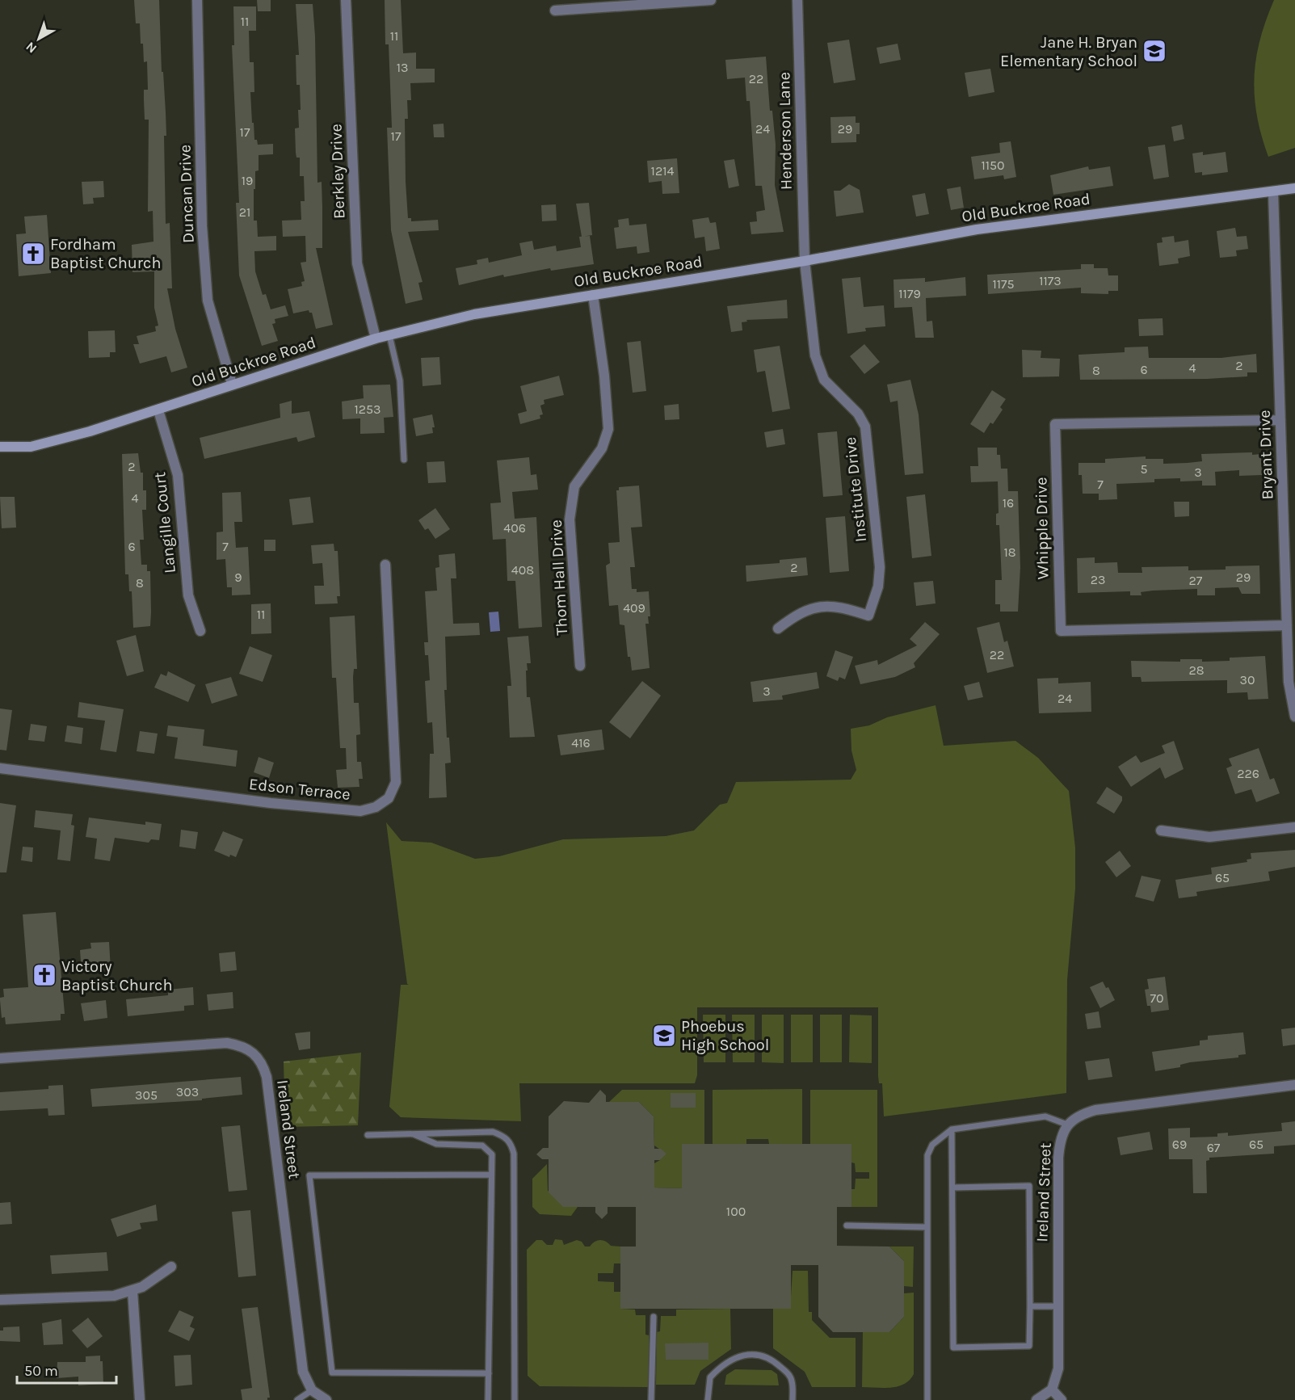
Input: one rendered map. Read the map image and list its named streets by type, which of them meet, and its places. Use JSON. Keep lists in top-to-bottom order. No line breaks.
{"streets":{"street":["Henderson Lane","Berkley Drive","Duncan Drive","Old Buckroe Road","Bryant Drive","Institute Drive","Langille Court","Whipple Drive","Thom Hall Drive","Edson Terrace","Ireland Street"]},"crossings":[["Henderson Lane","Old Buckroe Road"],["Henderson Lane","Institute Drive"],["Berkley Drive","Old Buckroe Road"],["Duncan Drive","Old Buckroe Road"],["Old Buckroe Road","Bryant Drive"],["Old Buckroe Road","Institute Drive"],["Old Buckroe Road","Langille Court"],["Old Buckroe Road","Thom Hall Drive"],["Bryant Drive","Whipple Drive"]],"places":{"school or university":["Jane H. Bryan Elementary School","Phoebus High School"],"church":["Fordham Baptist Church","Victory Baptist Church"]},"house_numbers":["11","11","13","22","24","29","17","17","1150","1214","19","21","1173","1175","1179","2","4","6","8","1253","2","5","3","7","4","16","406","6","7","18","2","408","9","29","23","27","8","409","11","22","28","30","3","24","416","226","65","70","303","305","69","65","67","100"],"scale_bar":"50 m","north":"bottom left"}
